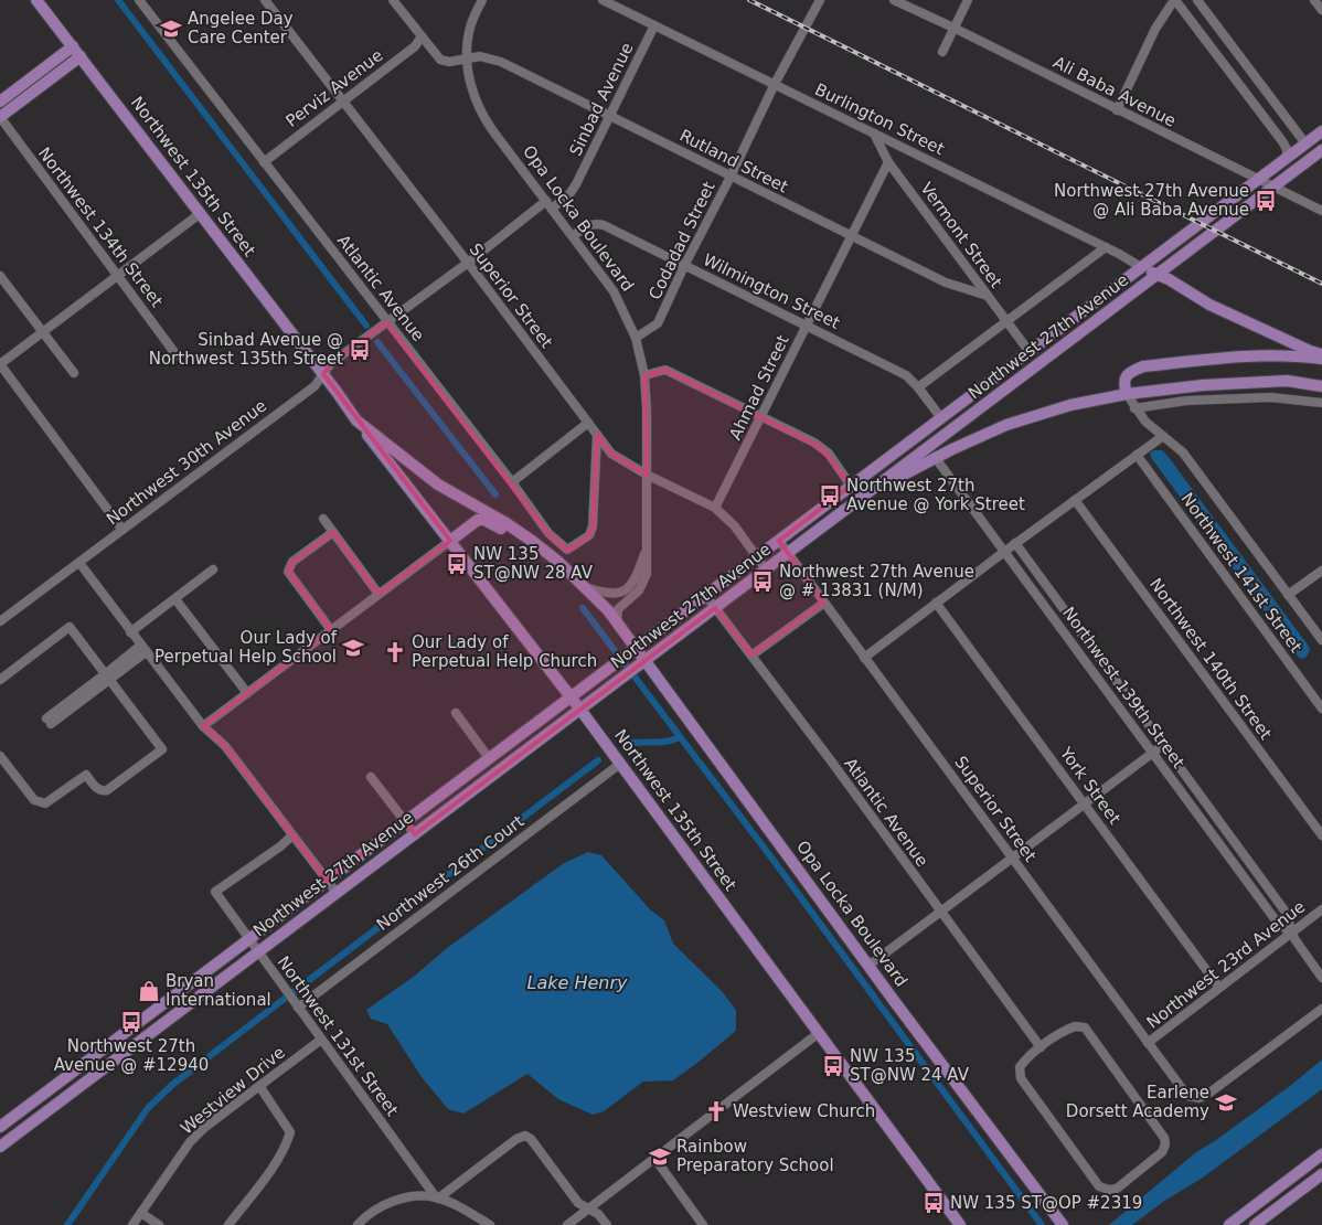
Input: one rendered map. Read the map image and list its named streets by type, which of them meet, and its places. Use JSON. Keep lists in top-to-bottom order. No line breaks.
{"streets":{"main road":["Northwest 135th Street","Opa Locka Boulevard","Northwest 27th Avenue"],"street":["Perviz Avenue","Ali Baba Avenue","Sinbad Avenue","Burlington Street","Rutland Street","Northwest 134th Street","Vermont Street","Codadad Street","Atlantic Avenue","Wilmington Street","Superior Street","Ahmad Street","Northwest 30th Avenue","Northwest 141st Street","Northwest 140th Street","Northwest 139th Street","York Street","Northwest 26th Court","Northwest 23rd Avenue","Northwest 131st Street","Westview Drive"]},"crossings":[["Perviz Avenue","Rutland Street"],["Perviz Avenue","Atlantic Avenue"],["Perviz Avenue","Superior Street"],["Ali Baba Avenue","Northwest 27th Avenue"],["Sinbad Avenue","Burlington Street"],["Sinbad Avenue","Rutland Street"],["Sinbad Avenue","Opa Locka Boulevard"],["Sinbad Avenue","Atlantic Avenue"],["Sinbad Avenue","Superior Street"],["Sinbad Avenue","Northwest 30th Avenue"],["Burlington Street","Vermont Street"],["Burlington Street","Codadad Street"],["Burlington Street","Northwest 27th Avenue"],["Rutland Street","Opa Locka Boulevard"],["Rutland Street","Vermont Street"],["Rutland Street","Codadad Street"],["Rutland Street","Ahmad Street"],["Northwest 135th Street","Opa Locka Boulevard"],["Northwest 135th Street","Northwest 27th Avenue"],["Northwest 135th Street","Northwest 30th Avenue"],["Northwest 135th Street","Northwest 26th Court"],["Opa Locka Boulevard","Codadad Street"],["Opa Locka Boulevard","Wilmington Street"],["Opa Locka Boulevard","Superior Street"],["Opa Locka Boulevard","Northwest 27th Avenue"],["Opa Locka Boulevard","Northwest 30th Avenue"],["Vermont Street","Northwest 27th Avenue"],["Vermont Street","Ahmad Street"],["Codadad Street","Wilmington Street"],["Atlantic Avenue","Superior Street"],["Atlantic Avenue","Northwest 27th Avenue"],["Atlantic Avenue","Northwest 30th Avenue"],["Wilmington Street","Northwest 27th Avenue"],["Wilmington Street","Ahmad Street"],["Superior Street","Northwest 27th Avenue"],["Superior Street","Ahmad Street"],["Superior Street","Northwest 23rd Avenue"],["Northwest 27th Avenue","Northwest 131st Street"],["Northwest 139th Street","Northwest 23rd Avenue"],["York Street","Northwest 23rd Avenue"],["Northwest 26th Court","Northwest 131st Street"],["Northwest 131st Street","Westview Drive"]],"water":["Lake Henry"],"places":{"school or university":["Angelee Day Care Center","Our Lady of Perpetual Help School","Earlene Dorsett Academy","Rainbow Preparatory School"],"bus stop":["Northwest 27th Avenue @ Ali Baba Avenue","Sinbad Avenue @ Northwest 135th Street","Northwest 27th Avenue @ York Street","NW 135 ST@NW 28 AV","Northwest 27th Avenue @ # 13831 (N/M)","Northwest 27th Avenue @ #12940","NW 135 ST@NW 24 AV","NW 135 ST@OP #2319"],"church":["Our Lady of Perpetual Help Church","Westview Church"],"shop":["Bryan International"]}}
